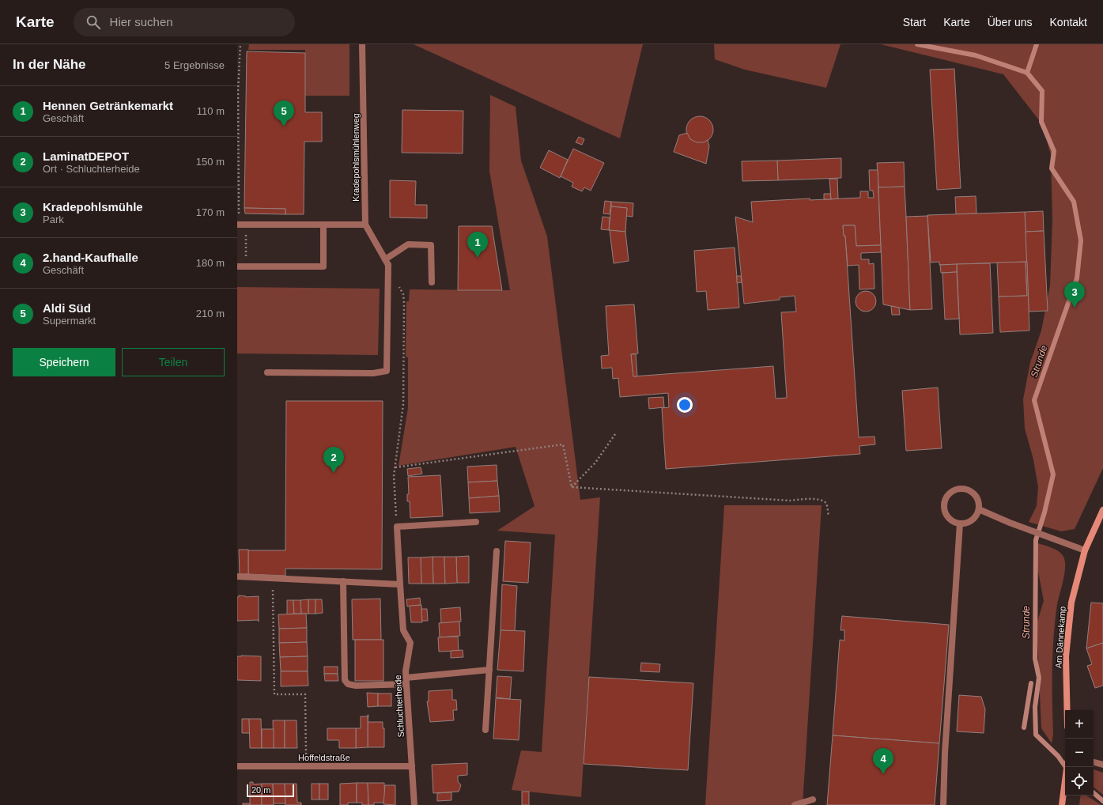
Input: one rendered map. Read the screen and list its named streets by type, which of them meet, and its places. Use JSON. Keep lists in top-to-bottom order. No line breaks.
{"streets":{"street":["Kradepohlsmühlenweg","Am Dännekamp","Schluchterheide","Hoffeldstraße"]},"crossings":[["Schluchterheide","Hoffeldstraße"]],"water":["Strunde"],"scale_bar":"20 m","page":{"header":"Karte","search":"Hier suchen","nav":["Start","Karte","Über uns","Kontakt"],"heading":["In der Nähe","5 Ergebnisse"],"list":[{"mark":"1","name":"Hennen Getränkemarkt","note":"Geschäft","value":"110 m"},{"mark":"2","name":"LaminatDEPOT","note":"Ort · Schluchterheide","value":"150 m"},{"mark":"3","name":"Kradepohlsmühle","note":"Park","value":"170 m"},{"mark":"4","name":"2.hand-Kaufhalle","note":"Geschäft","value":"180 m"},{"mark":"5","name":"Aldi Süd","note":"Supermarkt","value":"210 m"}],"pins":["5","1","3","2","4"],"buttons":["Speichern","Teilen"],"map_buttons":["+","−"],"scale":"20 m"}}
